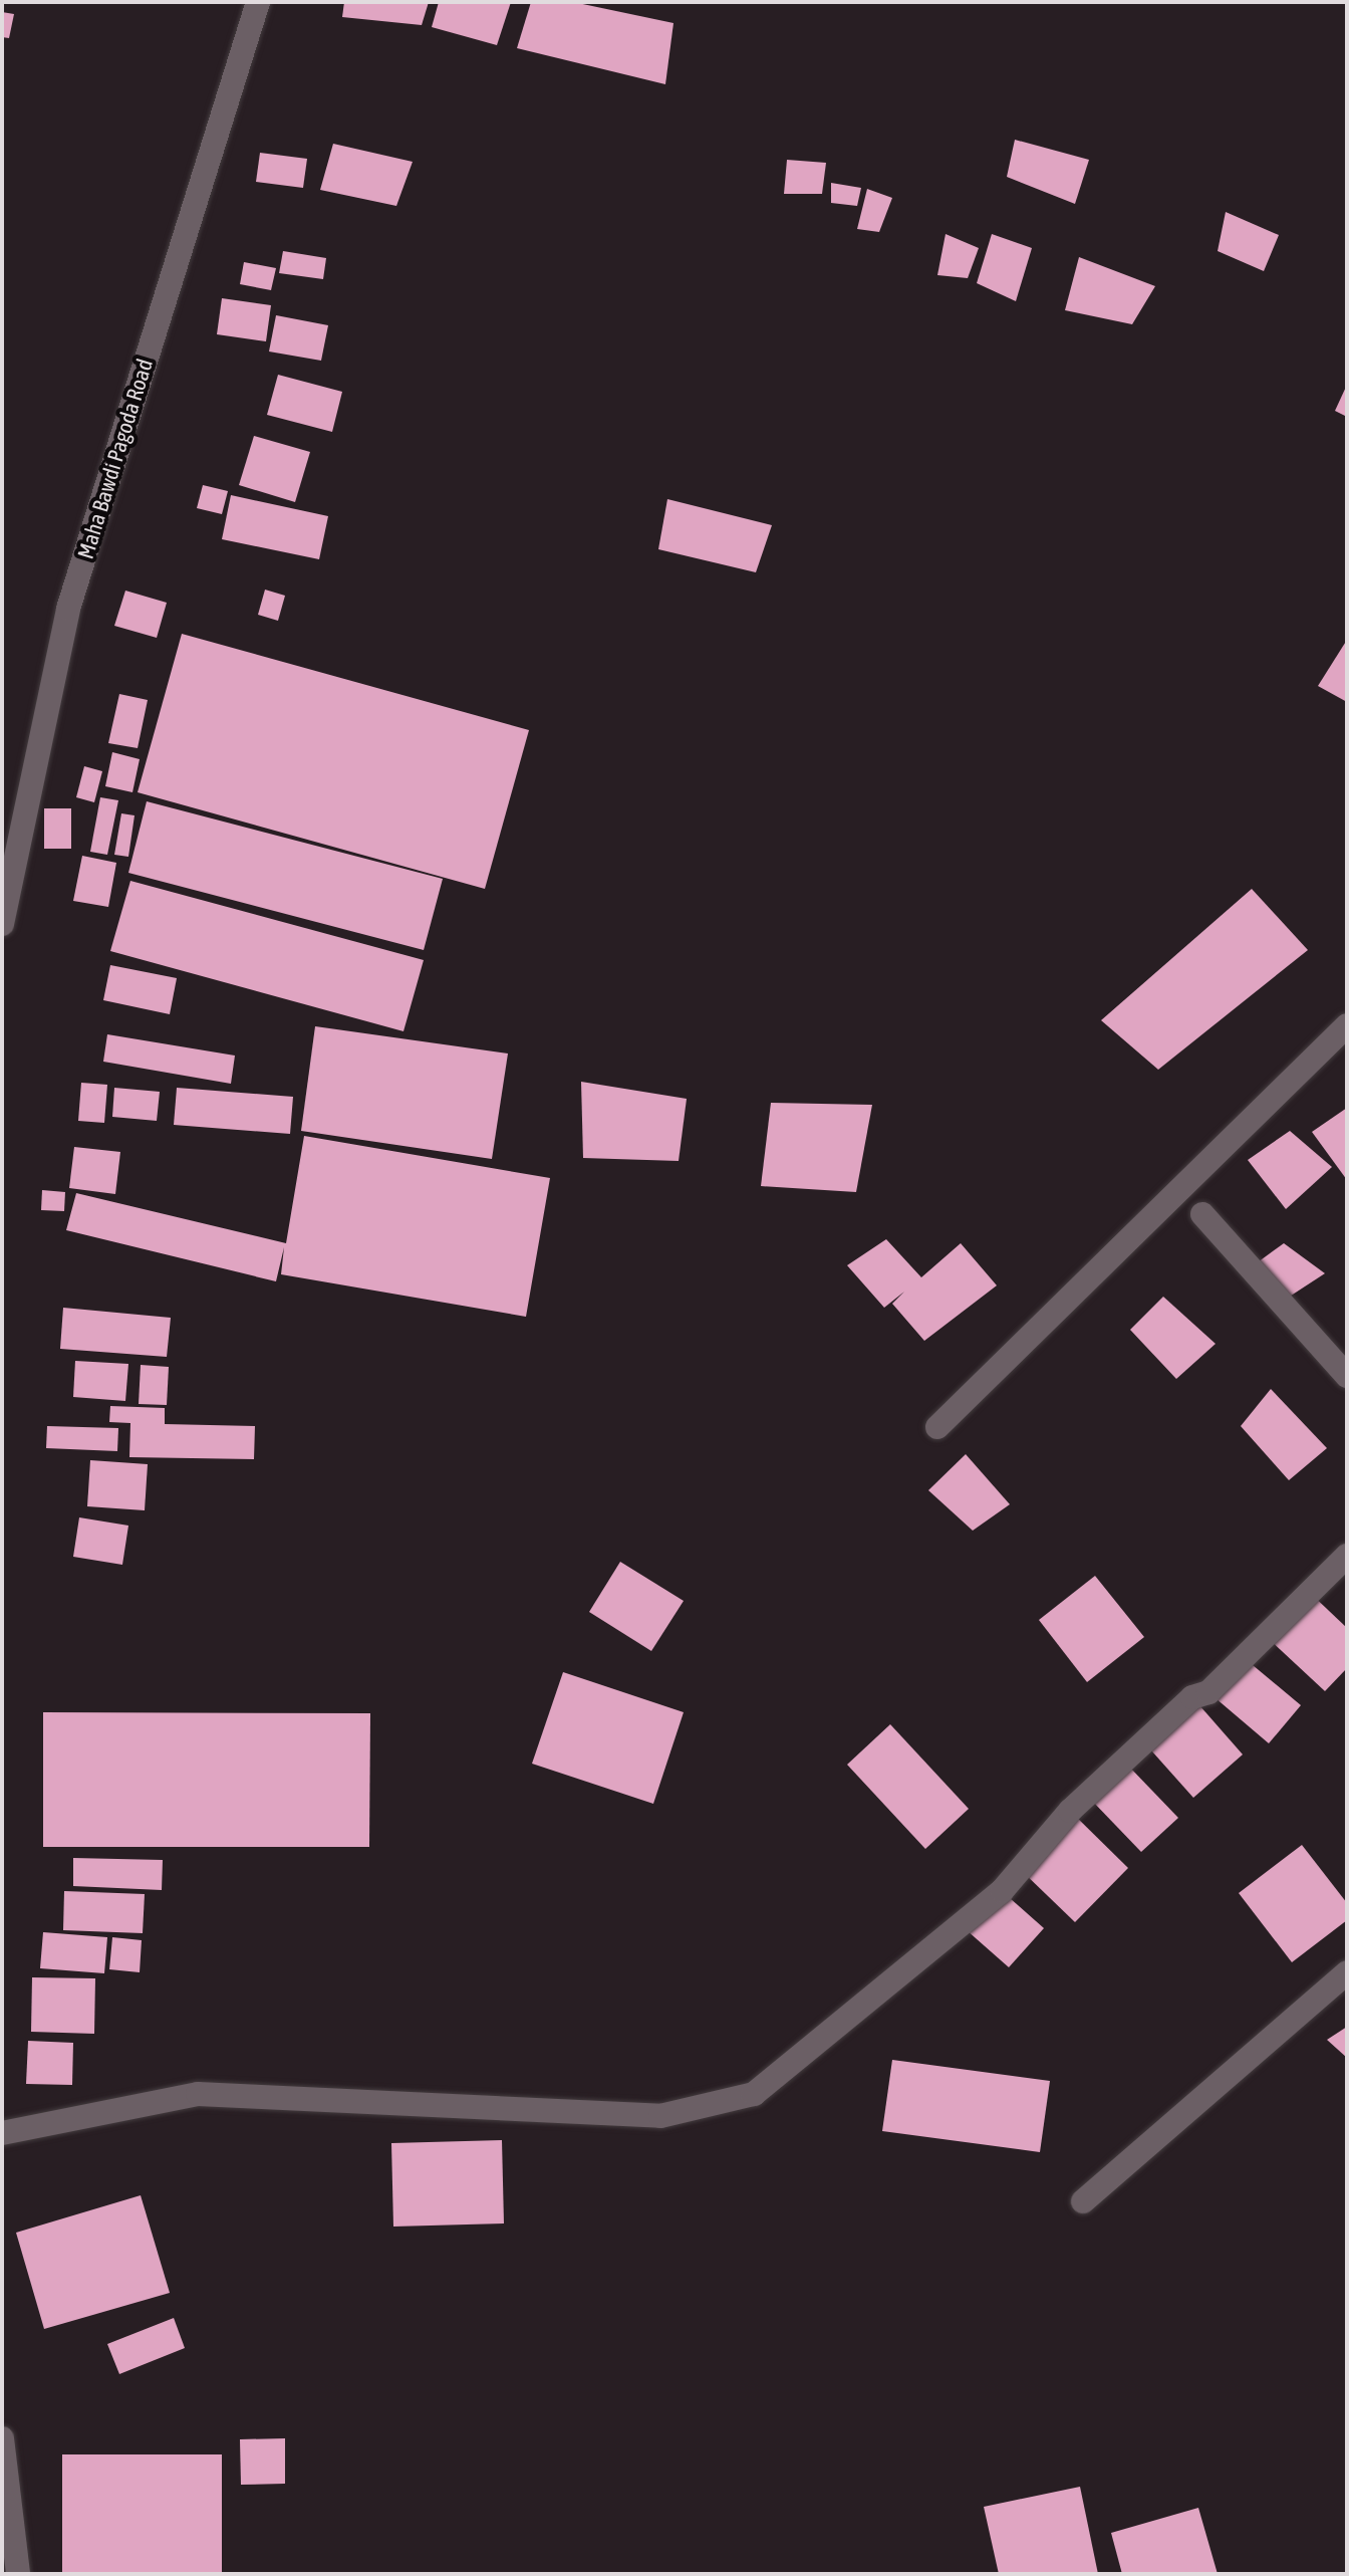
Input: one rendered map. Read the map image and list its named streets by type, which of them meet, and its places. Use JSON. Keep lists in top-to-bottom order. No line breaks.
{"streets":{"street":["Maha Bawdi Pagoda Road"]}}
